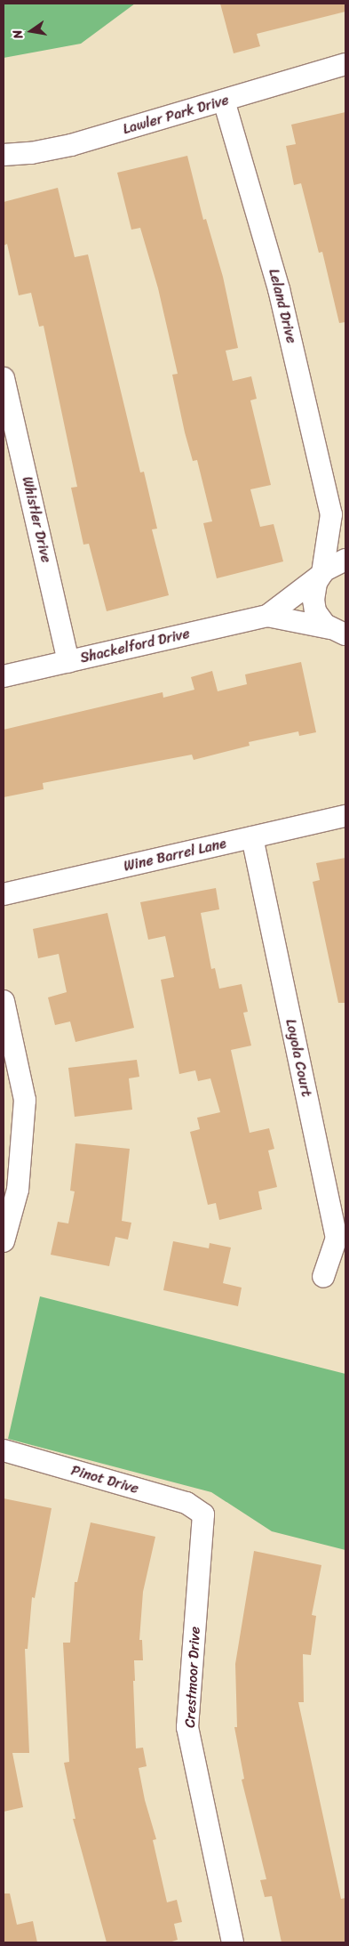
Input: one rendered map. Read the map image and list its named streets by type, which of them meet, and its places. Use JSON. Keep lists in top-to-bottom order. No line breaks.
{"streets":{"street":["Lawler Park Drive","Leland Drive","Whistler Drive","Shackelford Drive","Wine Barrel Lane","Loyola Court","Pinot Drive","Crestmoor Drive"]},"crossings":[["Lawler Park Drive","Leland Drive"],["Leland Drive","Shackelford Drive"],["Whistler Drive","Shackelford Drive"],["Wine Barrel Lane","Loyola Court"],["Pinot Drive","Crestmoor Drive"]],"north":"left"}
